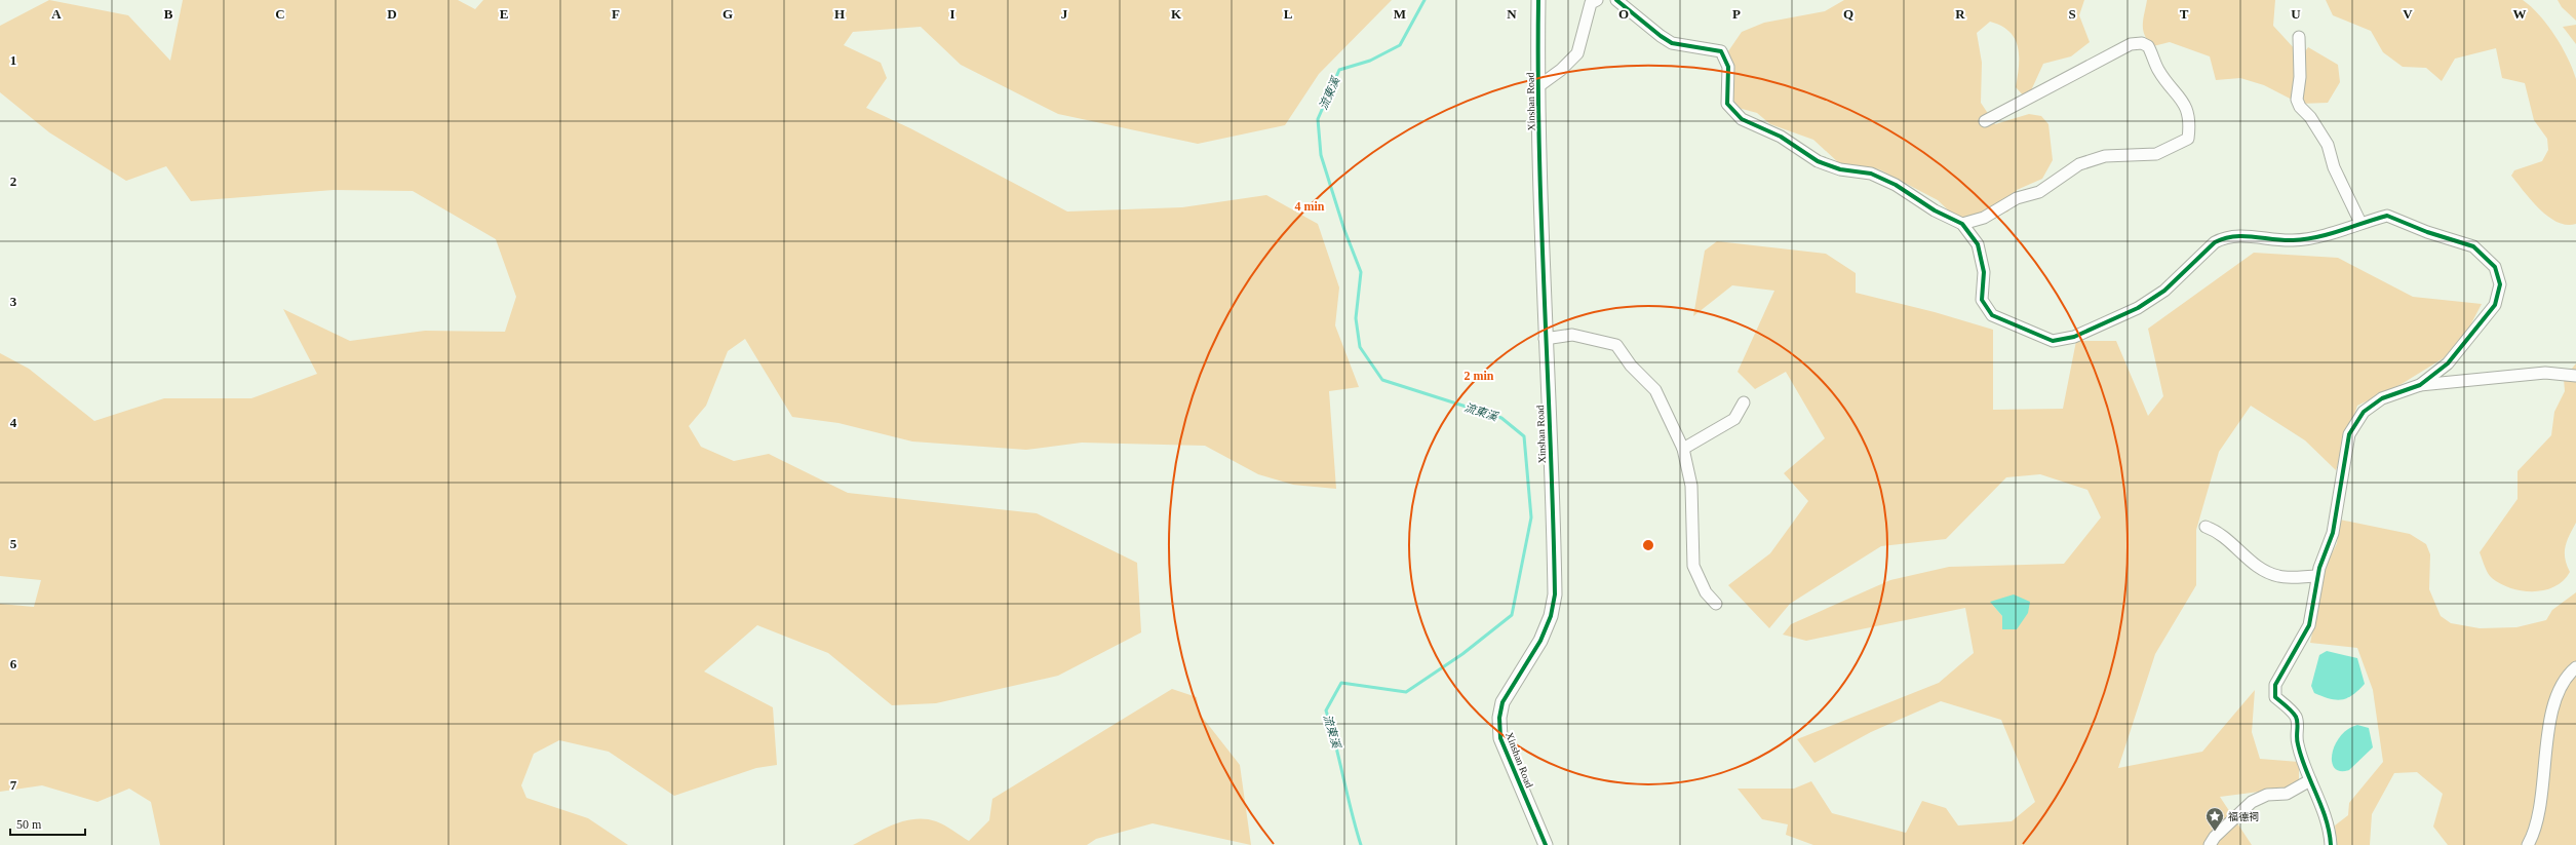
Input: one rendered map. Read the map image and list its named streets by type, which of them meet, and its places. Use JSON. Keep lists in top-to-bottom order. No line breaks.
{"streets":{"street":["Xinshan Road"]},"water":["流東溪"],"places":{"place":["福德祠"]},"scale_bar":"50 m","grid":{"columns":["A","B","C","D","E","F","G","H","I","J","K","L","M","N","O","P","Q","R","S","T","U","V","W"],"rows":["1","2","3","4","5","6","7"]},"rings":["4 min","2 min"]}
